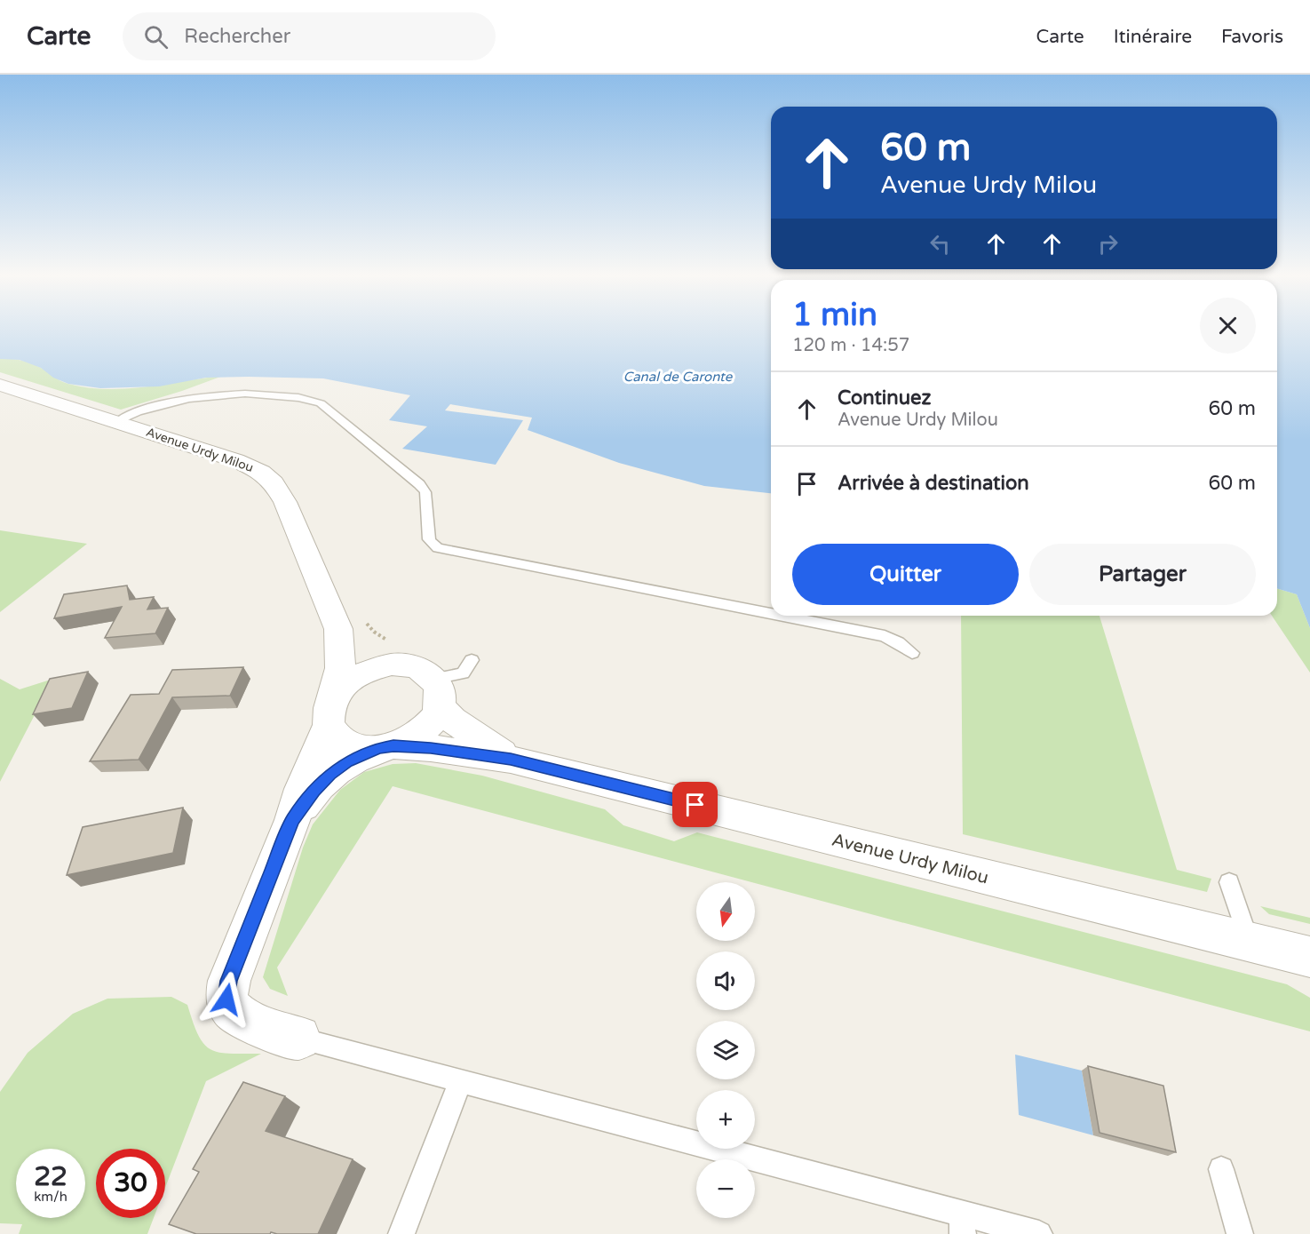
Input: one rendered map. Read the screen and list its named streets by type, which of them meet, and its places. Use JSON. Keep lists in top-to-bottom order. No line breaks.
{"streets":{"street":["Avenue Urdy Milou"]},"water":["Canal de Caronte"],"north":"bottom","page":{"header":"Carte","search":"Rechercher","nav":["Carte","Itinéraire","Favoris"],"turn":["60 m","Avenue Urdy Milou"],"heading":["1 min","120 m · 14:57"],"list":[{"name":"Continuez","note":"Avenue Urdy Milou","value":"60 m"},{"name":"Arrivée à destination","value":"60 m"}],"buttons":["Quitter","Partager"],"map_buttons":["+","−"],"speed":"22 km/h","limit":"30"}}
